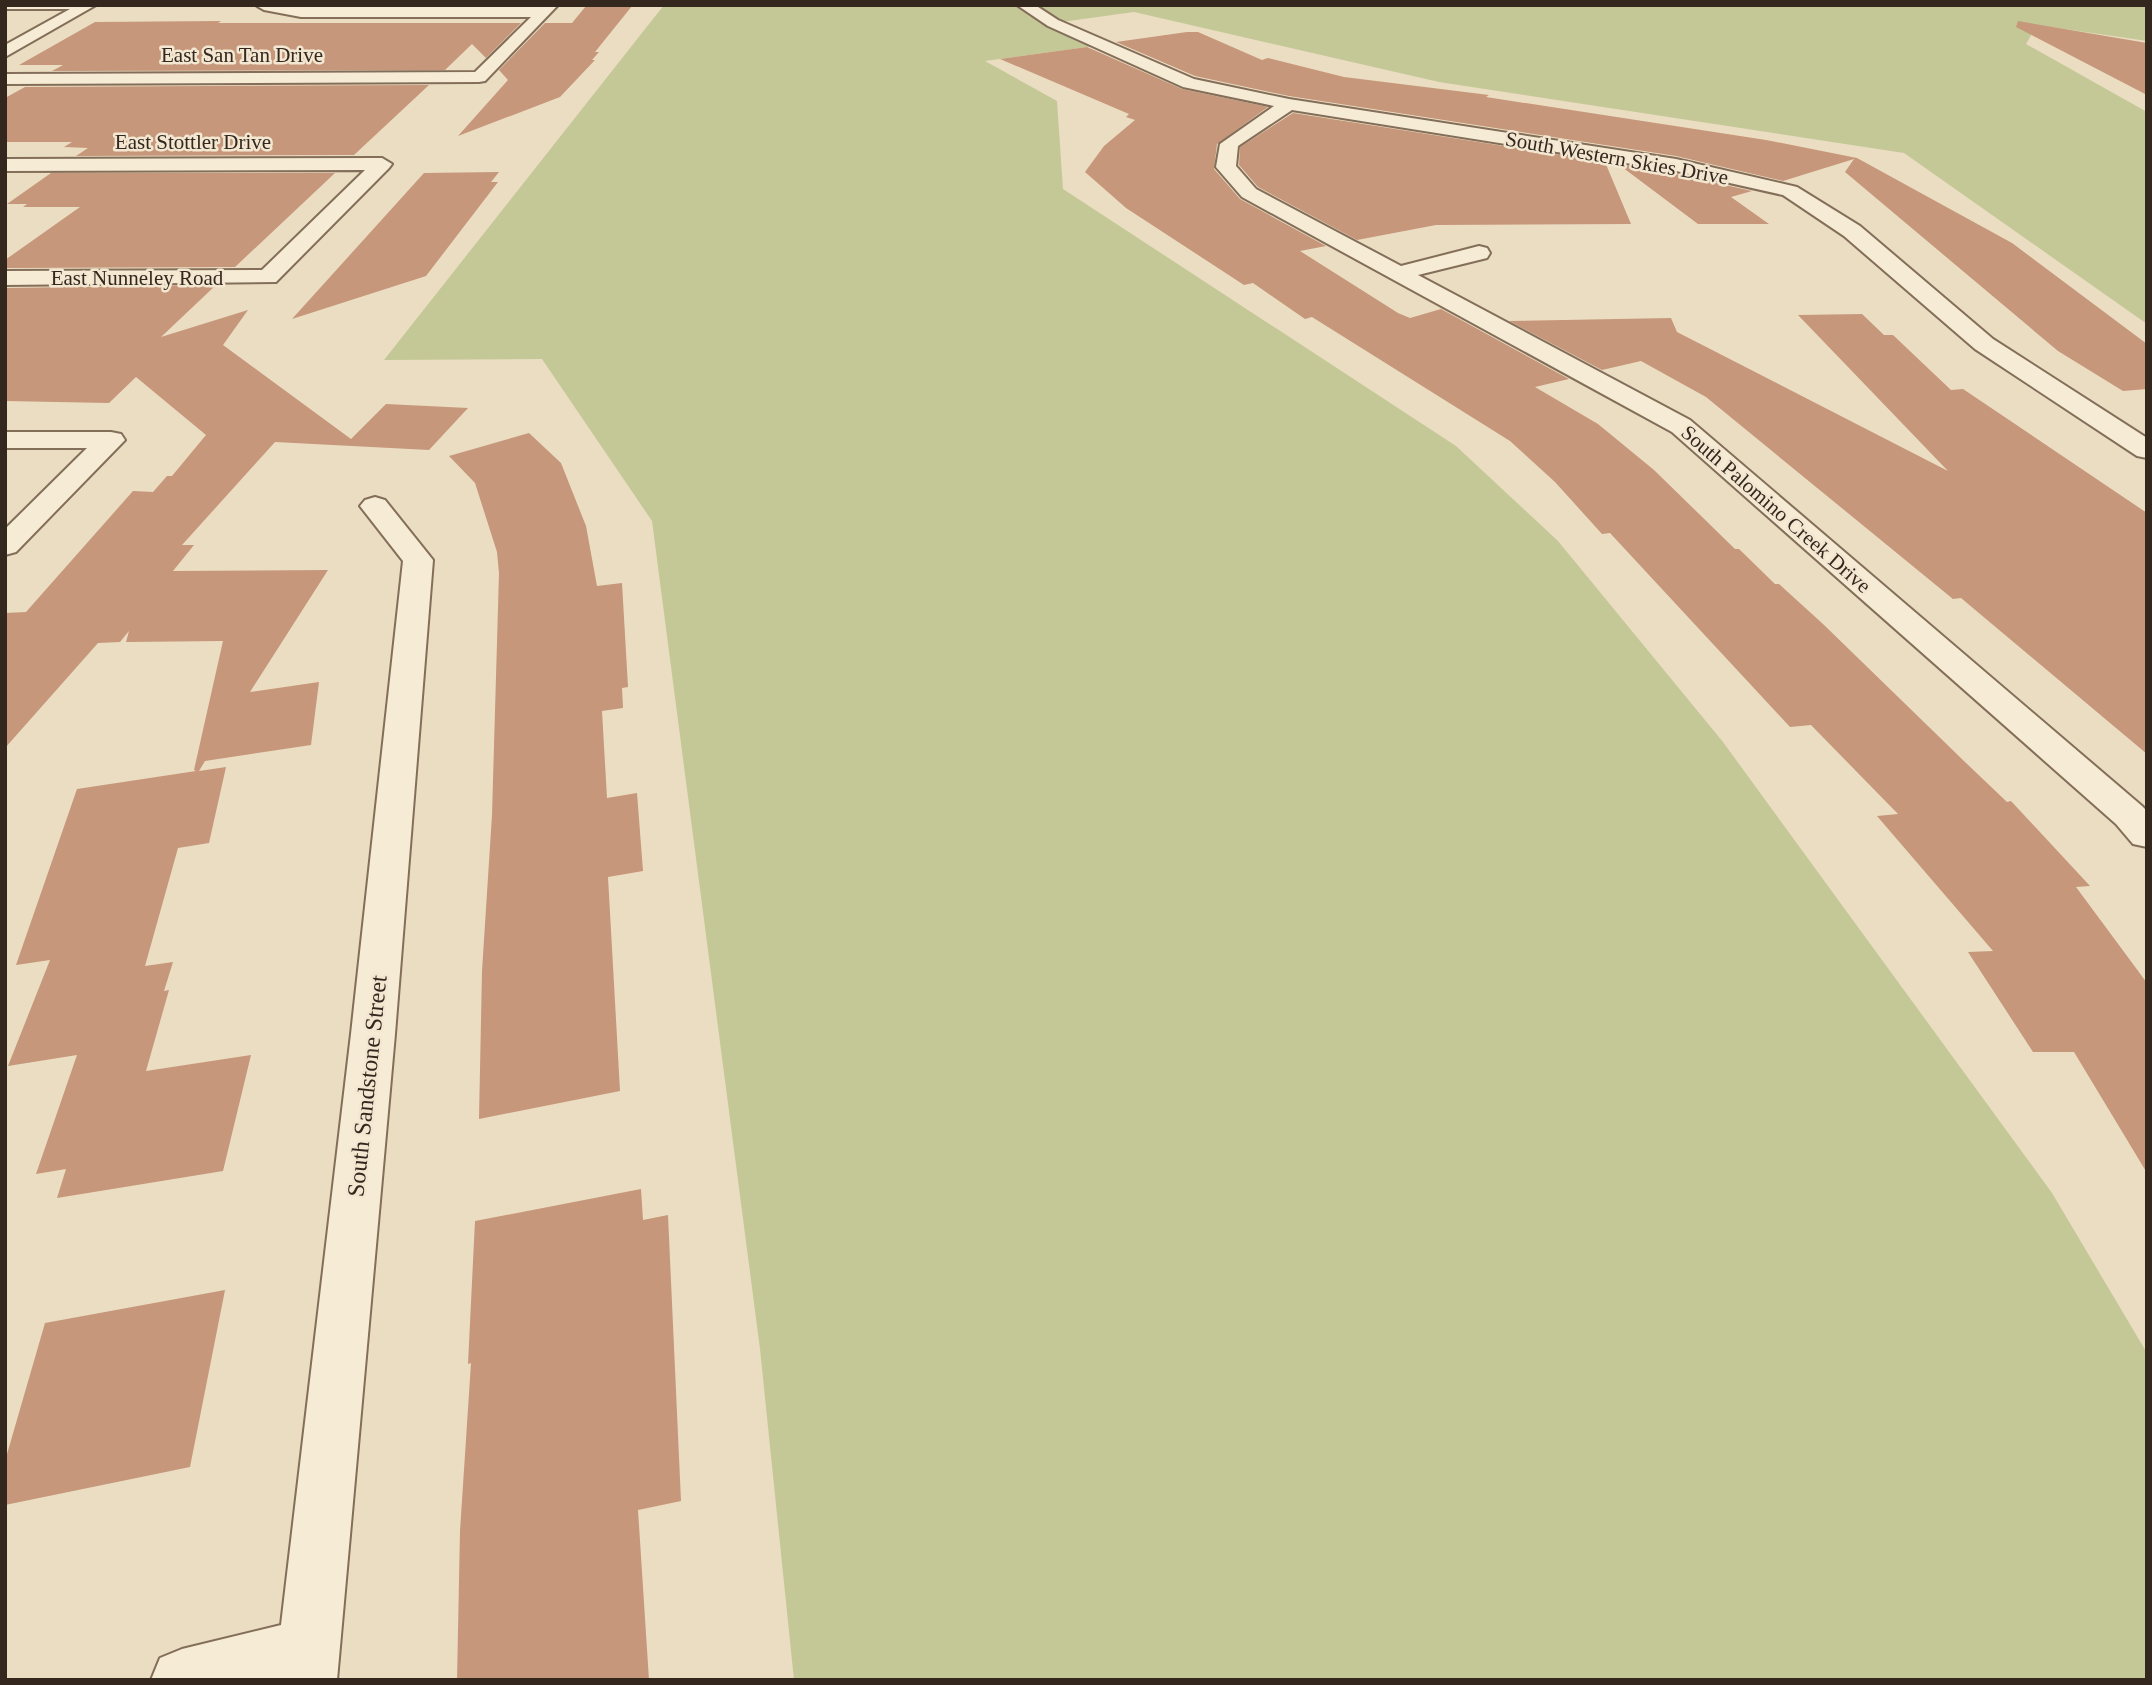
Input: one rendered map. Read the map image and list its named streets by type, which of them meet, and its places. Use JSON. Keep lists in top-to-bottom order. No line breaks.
{"streets":{"street":["East San Tan Drive","East Stottler Drive","South Western Skies Drive","East Nunneley Road","South Palomino Creek Drive","South Sandstone Street"]},"crossings":[["East Stottler Drive","East Nunneley Road"],["South Western Skies Drive","South Palomino Creek Drive"]]}
